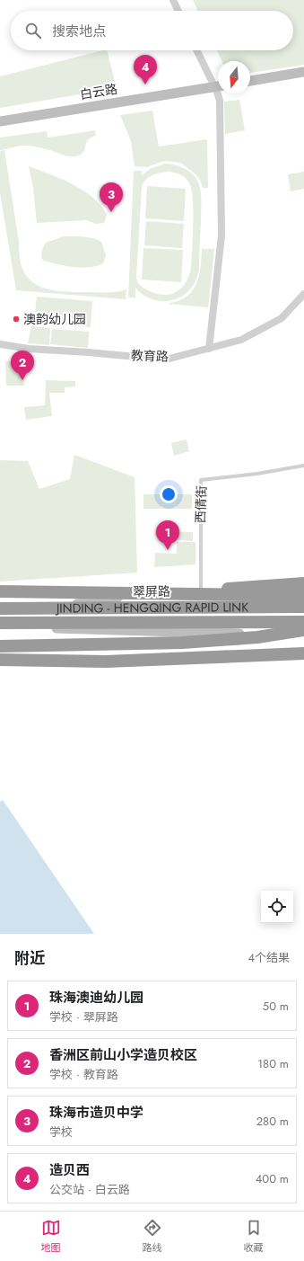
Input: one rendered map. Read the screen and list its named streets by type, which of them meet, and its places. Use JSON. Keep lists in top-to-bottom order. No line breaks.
{"streets":{"highway":["JINDING - HENGQING RAPID LINK"],"main road":["白云路","翠屏路"],"street":["教育路"],"lane":["西倩街"]},"crossings":[["翠屏路","JINDING - HENGQING RAPID LINK"]],"places":["澳韵幼儿园"],"north":"bottom","page":{"search":"搜索地点","pins":["4","3","2","1"],"heading":["附近","4个结果"],"list":[{"mark":"1","name":"珠海澳迪幼儿园","note":"学校 · 翠屏路","value":"50 m"},{"mark":"2","name":"香洲区前山小学造贝校区","note":"学校 · 教育路","value":"180 m"},{"mark":"3","name":"珠海市造贝中学","note":"学校","value":"280 m"},{"mark":"4","name":"造贝西","note":"公交站 · 白云路","value":"400 m"}],"nav":["地图","路线","收藏"]}}
